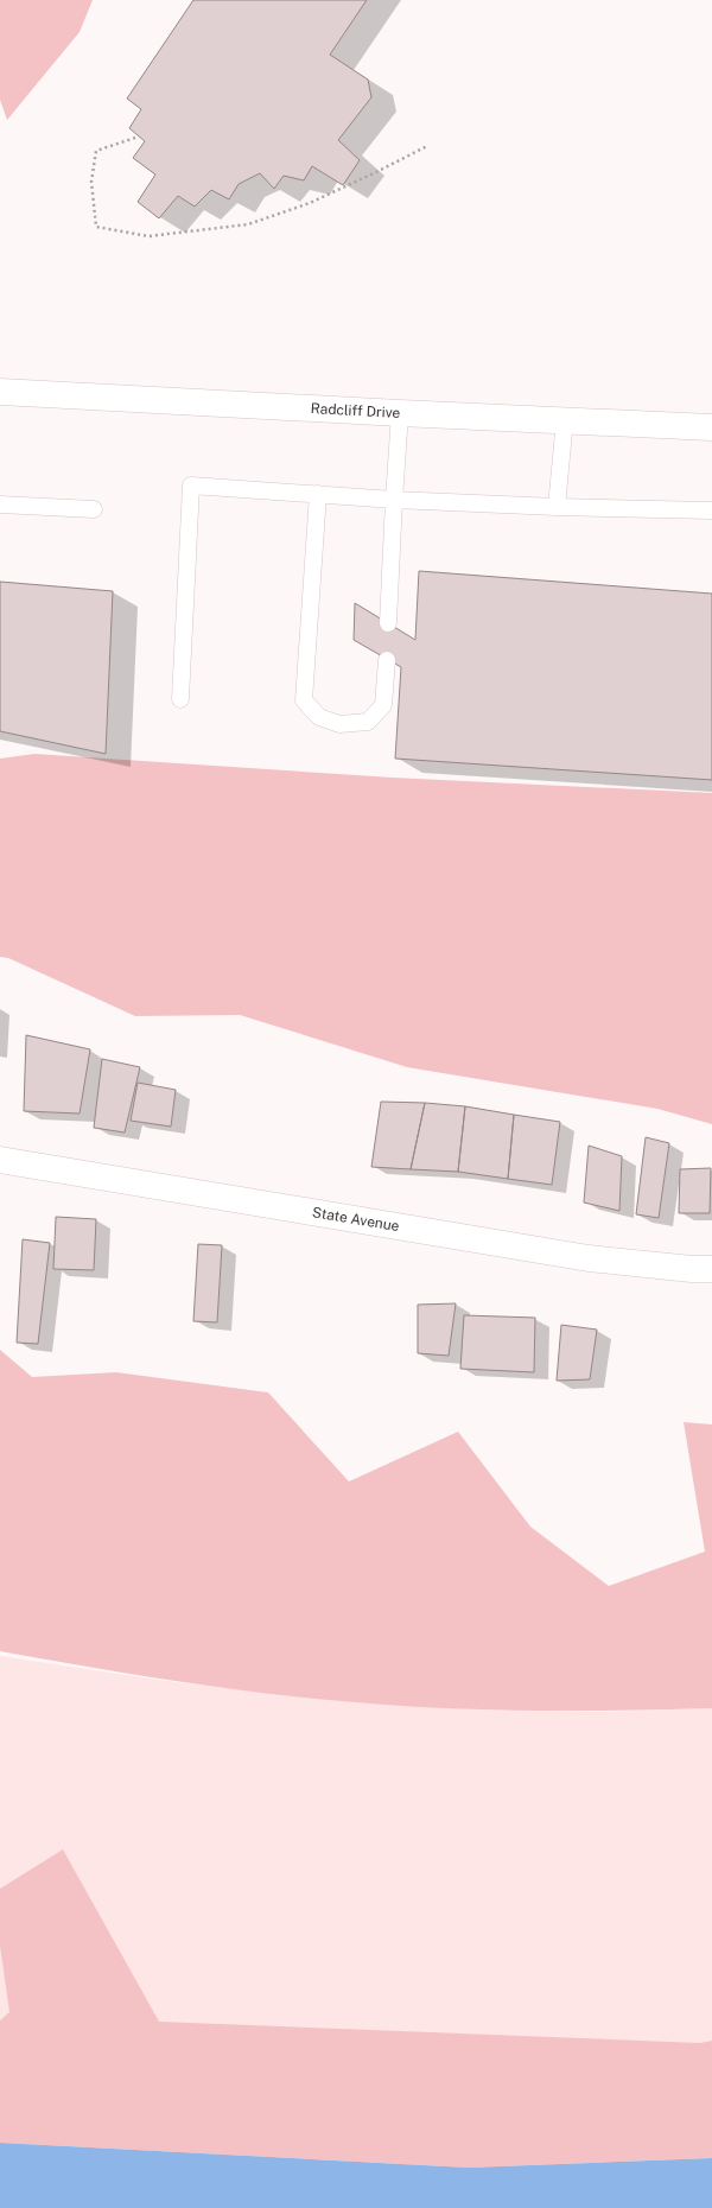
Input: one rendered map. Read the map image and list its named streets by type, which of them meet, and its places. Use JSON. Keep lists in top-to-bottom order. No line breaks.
{"streets":{"street":["Radcliff Drive","State Avenue"]}}
